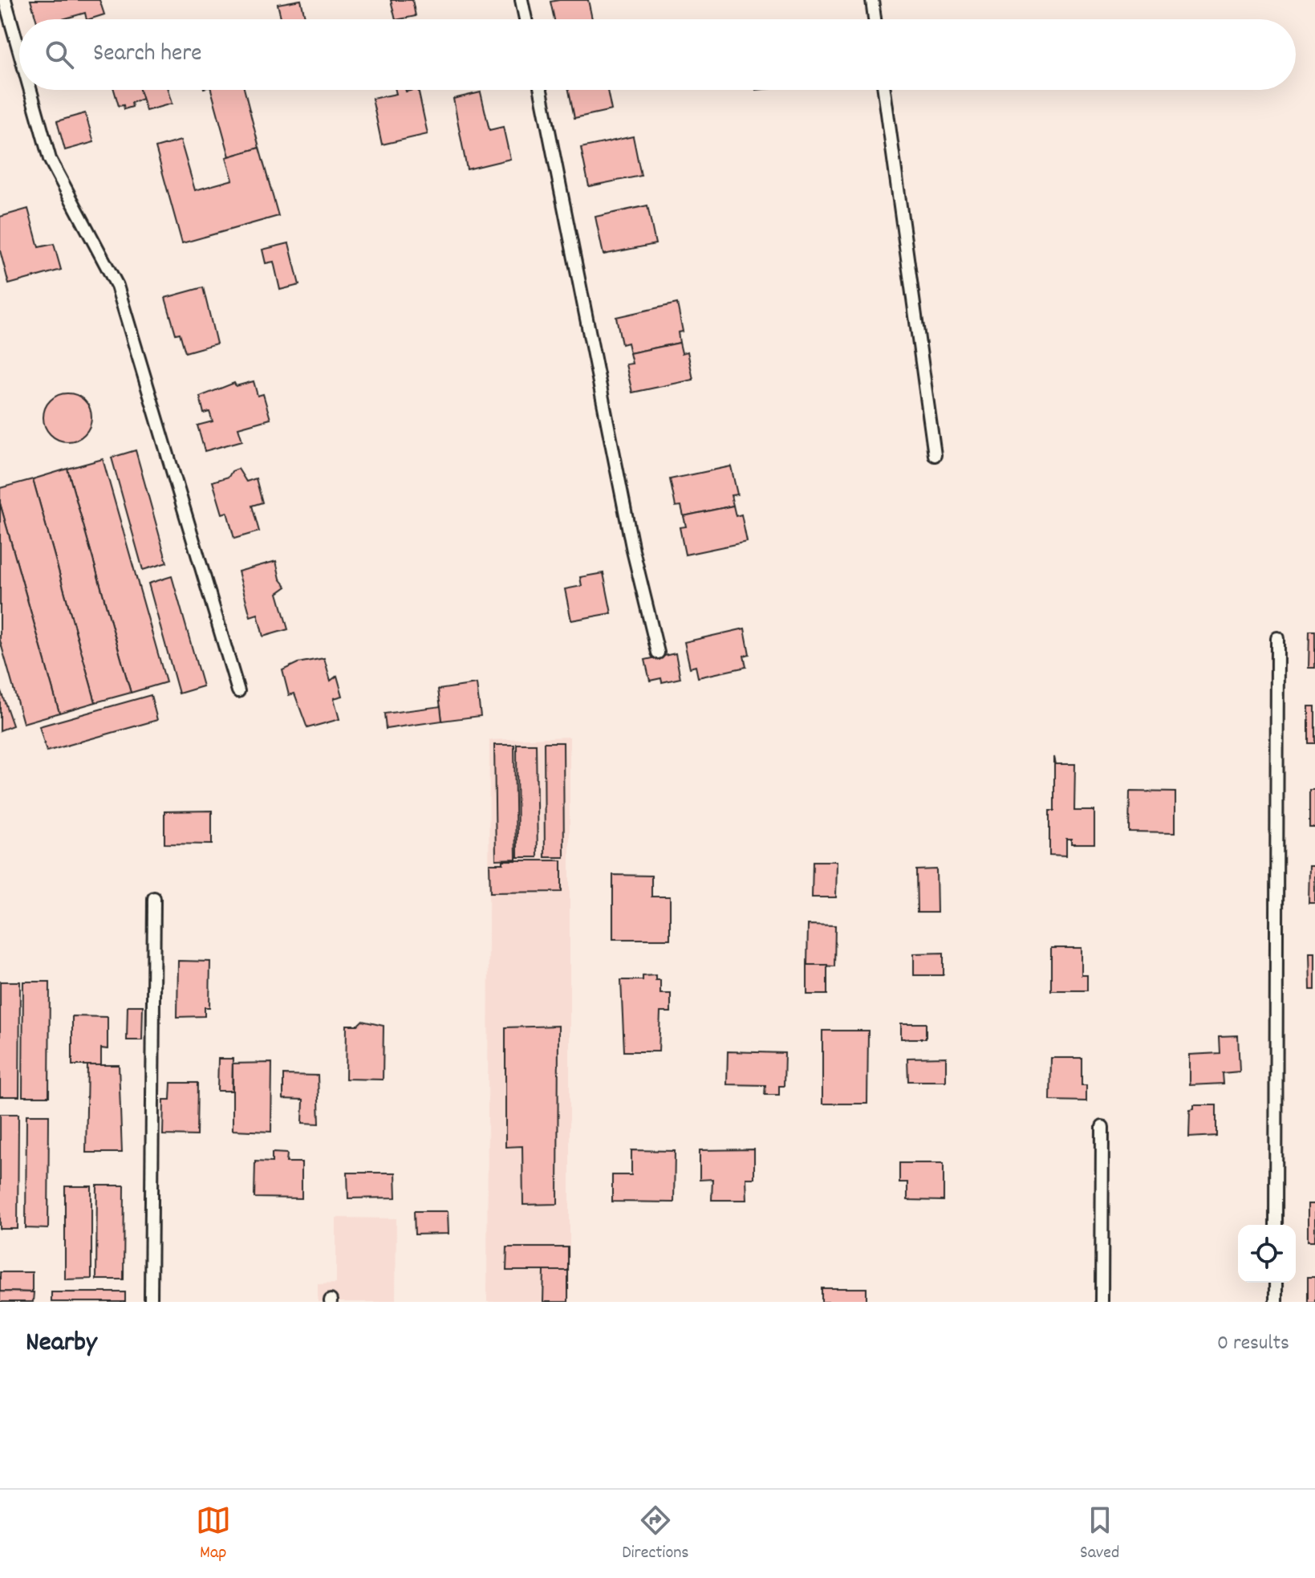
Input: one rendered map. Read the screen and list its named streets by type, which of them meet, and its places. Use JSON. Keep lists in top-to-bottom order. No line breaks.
{"page":{"search":"Search here","heading":["Nearby","0 results"],"nav":["Map","Directions","Saved"]}}
